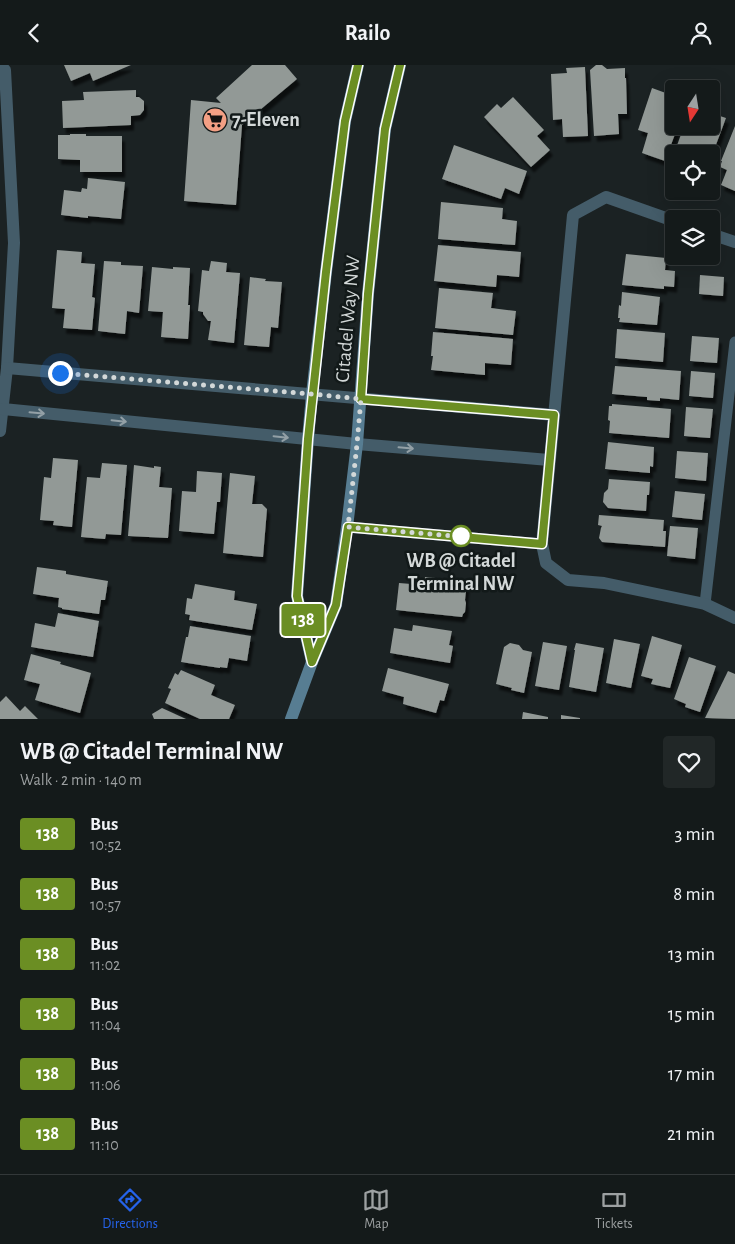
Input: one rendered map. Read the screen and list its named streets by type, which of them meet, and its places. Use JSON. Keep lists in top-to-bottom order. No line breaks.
{"streets":{"street":["Citadel Way NW"]},"places":{"supermarket":["7-Eleven"],"other":["WB @ Citadel Terminal NW"]},"lines":["bus line 138"],"north":"bottom","page":{"header":"Railo","on_map":"138","heading":["WB @ Citadel Terminal NW","Walk · 2 min · 140 m"],"list":[{"mark":"138","name":"Bus","note":"10:52","value":"3 min"},{"mark":"138","name":"Bus","note":"10:57","value":"8 min"},{"mark":"138","name":"Bus","note":"11:02","value":"13 min"},{"mark":"138","name":"Bus","note":"11:04","value":"15 min"},{"mark":"138","name":"Bus","note":"11:06","value":"17 min"},{"mark":"138","name":"Bus","note":"11:10","value":"21 min"}],"tabs":["Directions","Map","Tickets"]}}
